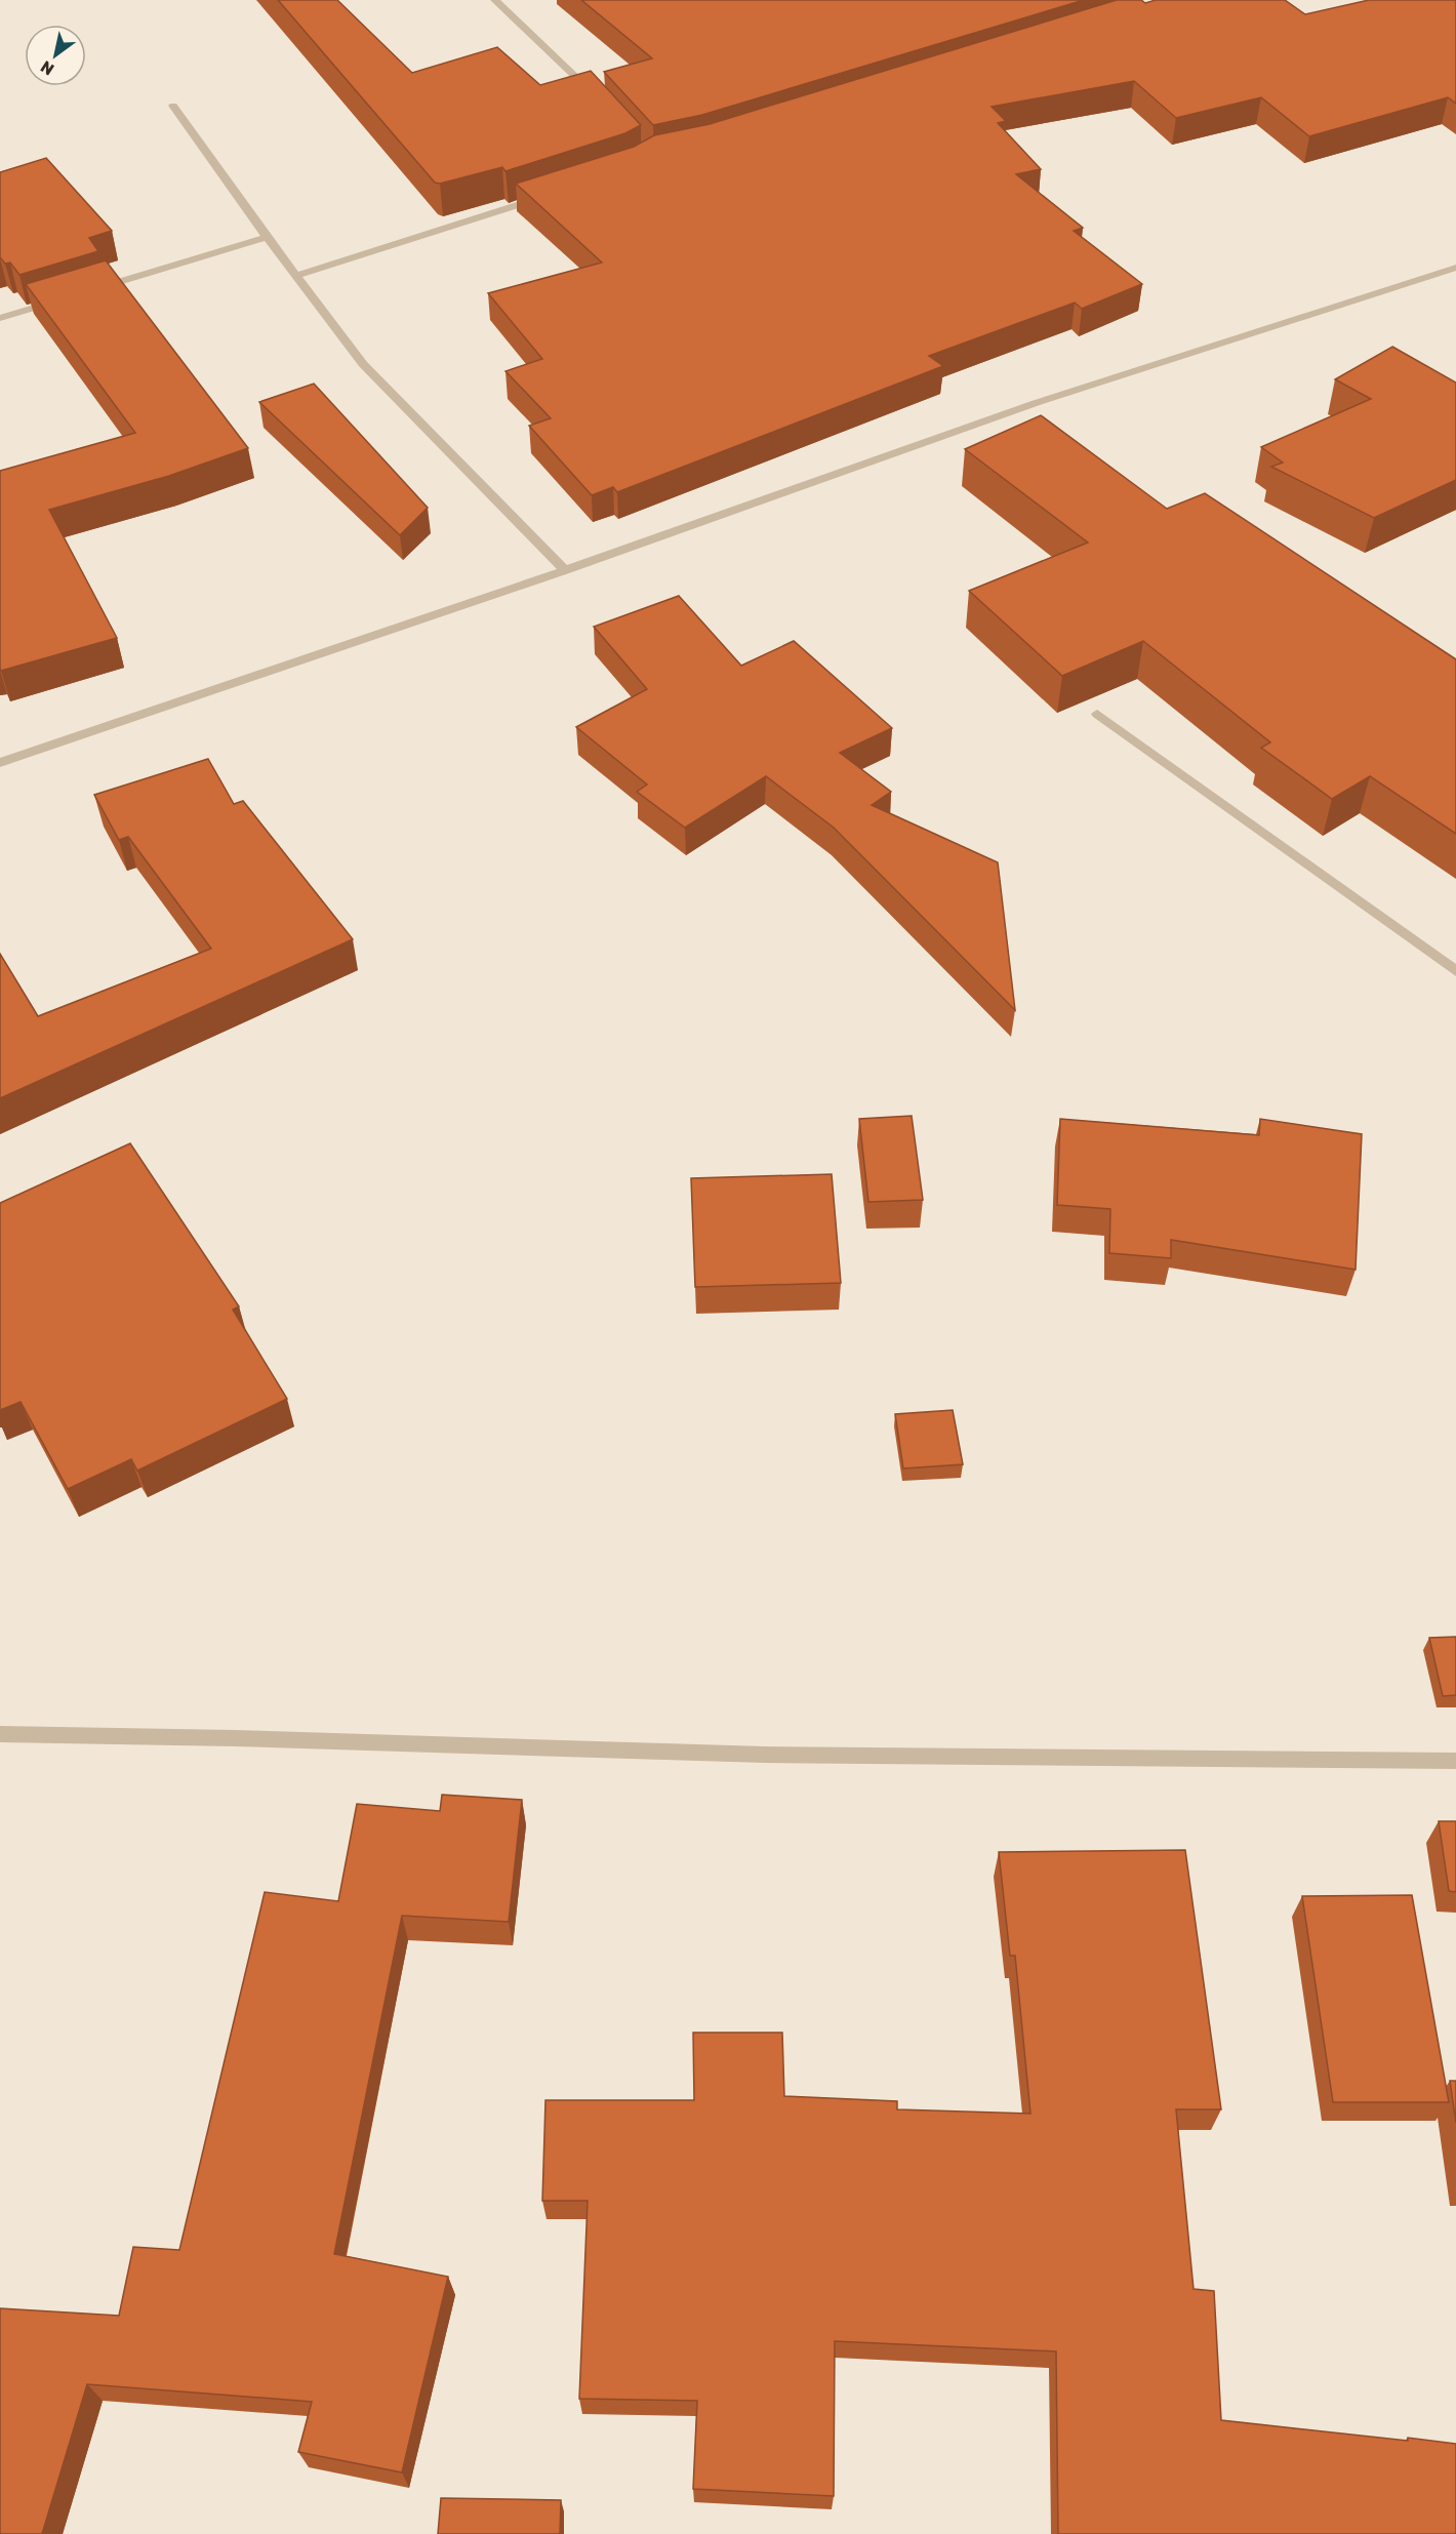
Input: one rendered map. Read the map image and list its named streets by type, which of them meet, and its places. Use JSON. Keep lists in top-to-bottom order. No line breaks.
{"north":"bottom left"}
